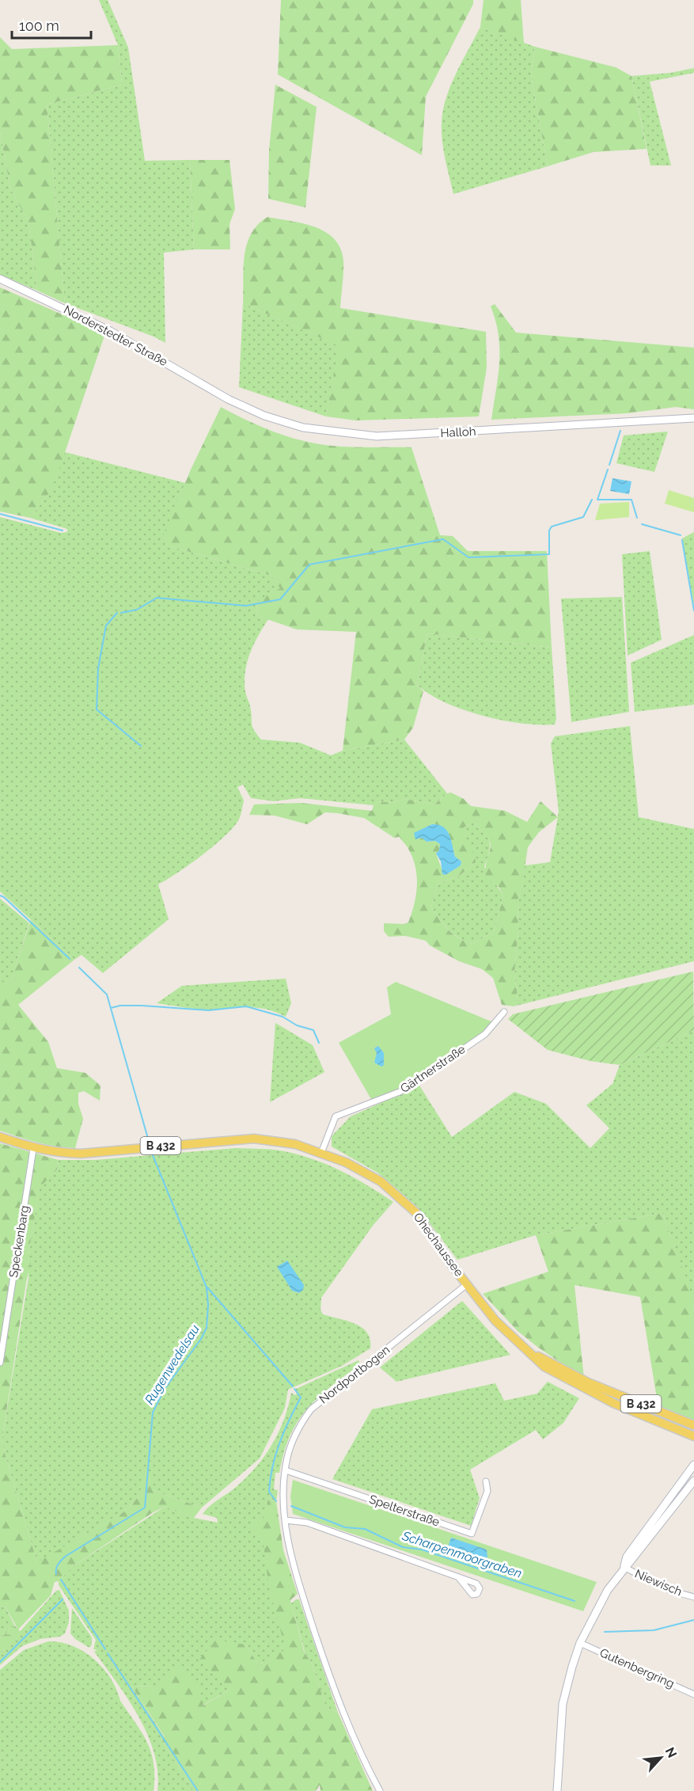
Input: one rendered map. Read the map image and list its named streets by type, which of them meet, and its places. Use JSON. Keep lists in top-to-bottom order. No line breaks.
{"streets":{"main road":["Norderstedter Straße","Halloh","B 432","Ohechaussee"],"street":["Gärtnerstraße","Speckenbarg","Nordportbogen","Spelterstraße","Niewisch","Gutenbergring"]},"crossings":[["Norderstedter Straße","Halloh"],["Gärtnerstraße","Ohechaussee"],["Speckenbarg","Ohechaussee"],["Ohechaussee","Nordportbogen"],["Nordportbogen","Spelterstraße"]],"water":["Rugenwedelsau","Scharpenmoorgraben"],"scale_bar":"100 m","north":"top right"}
